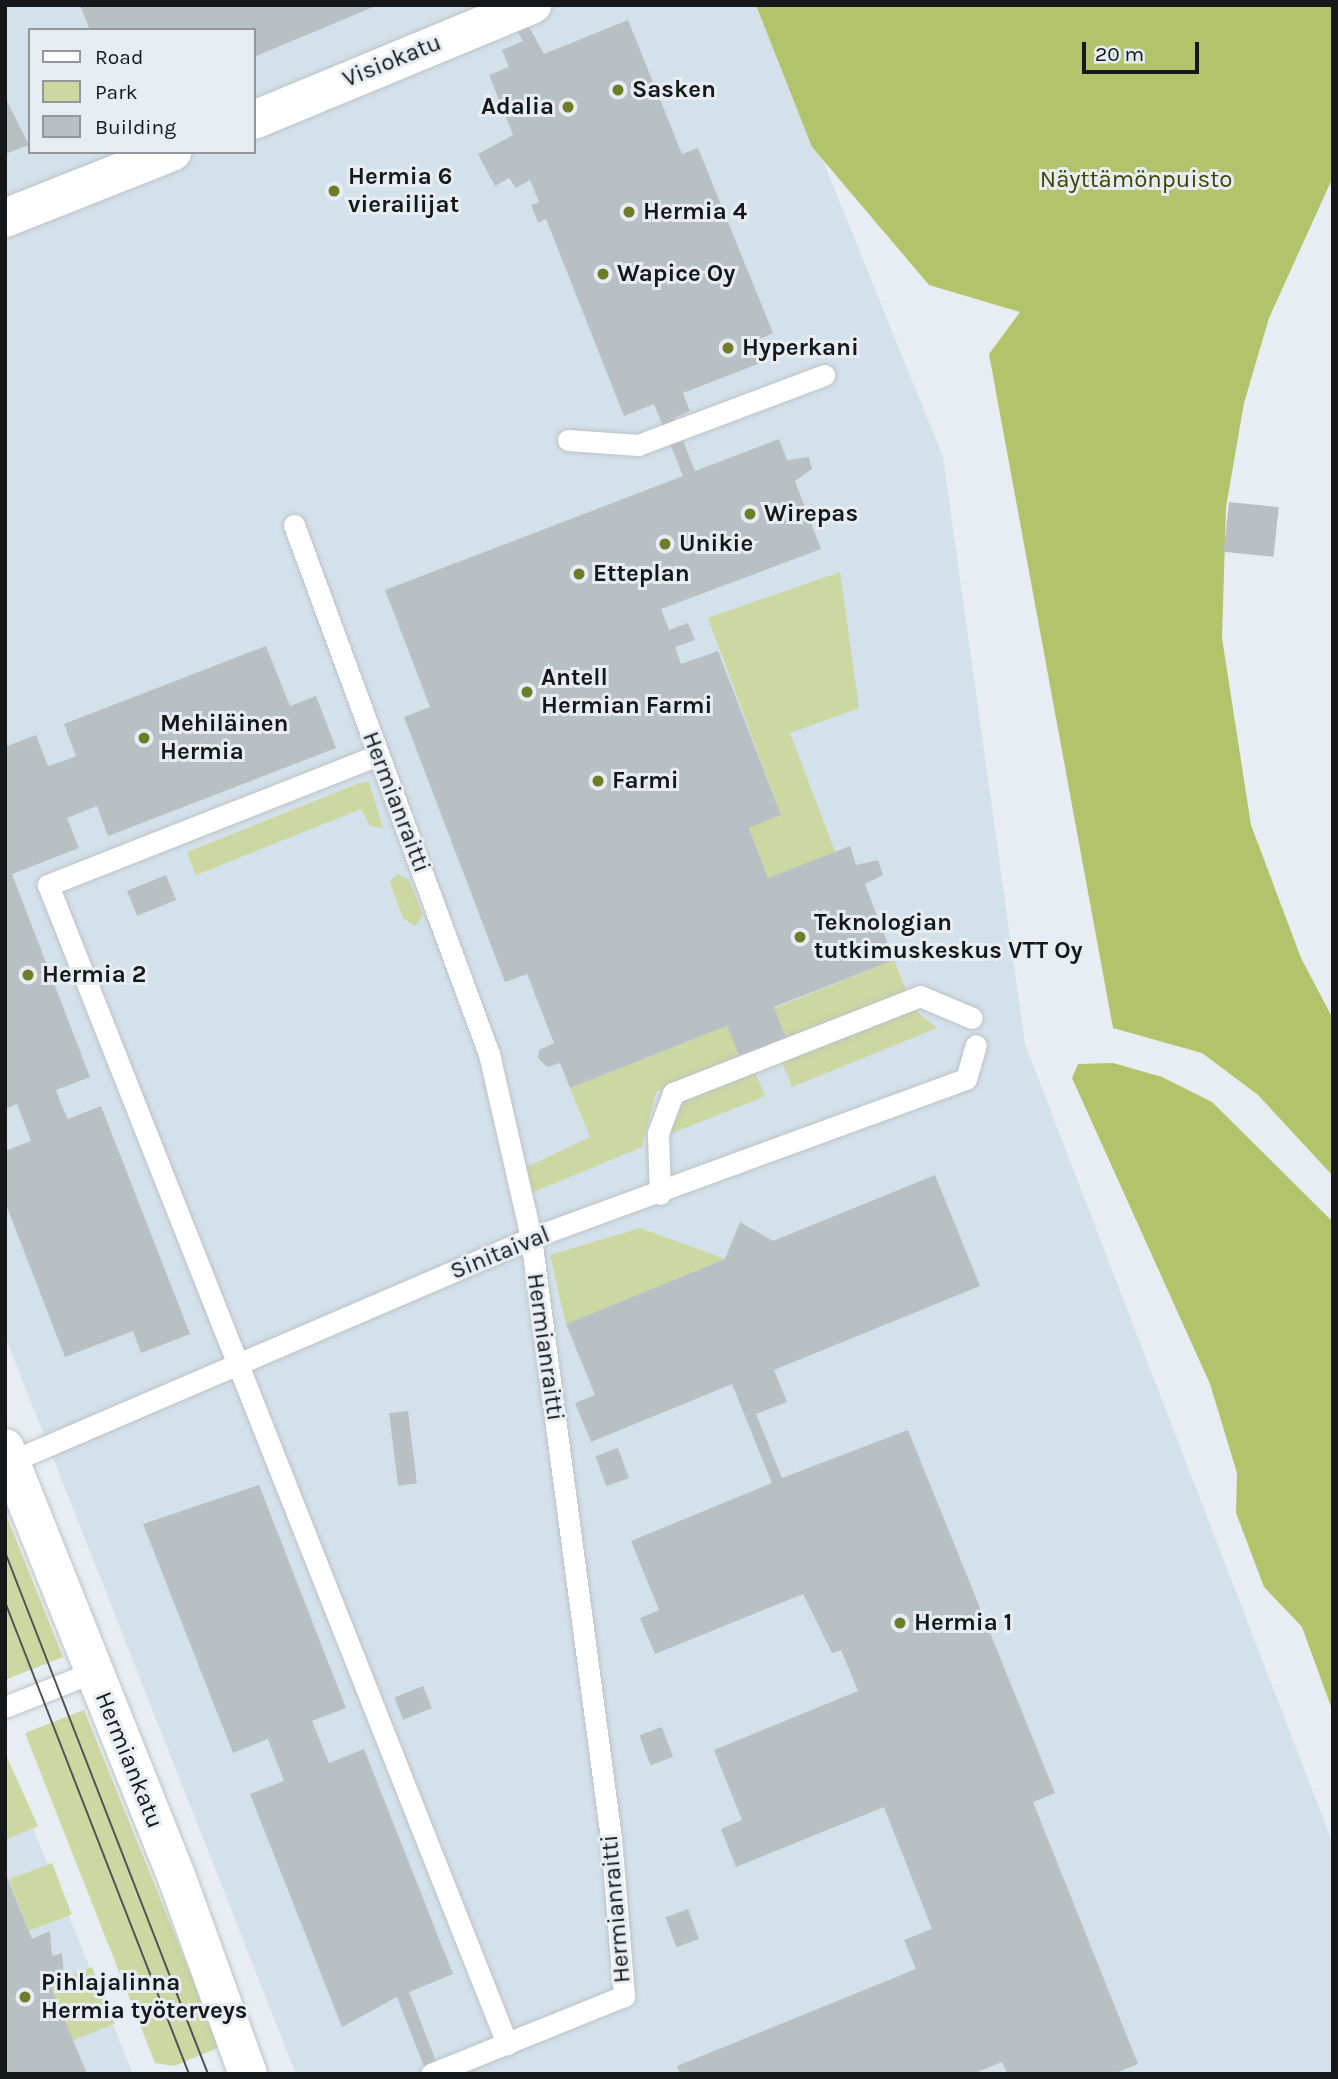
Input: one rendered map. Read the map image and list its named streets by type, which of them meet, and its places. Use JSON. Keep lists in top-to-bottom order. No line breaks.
{"streets":{"street":["Visiokatu","Hermiankatu"],"lane":["Hermianraitti","Sinitaival"]},"crossings":[["Hermianraitti","Sinitaival"],["Sinitaival","Hermiankatu"]],"parks":["Näyttämönpuisto"],"places":["Sasken","Adalia","Hermia 6 vierailijat","Hermia 4","Wapice Oy","Hyperkani","Wirepas","Unikie","Etteplan","Antell Hermian Farmi","Mehiläinen Hermia","Farmi","Teknologian tutkimuskeskus VTT Oy","Hermia 2","Hermia 1","Pihlajalinna Hermia työterveys"],"legend":["Road","Park","Building"],"scale_bar":"20 m"}
